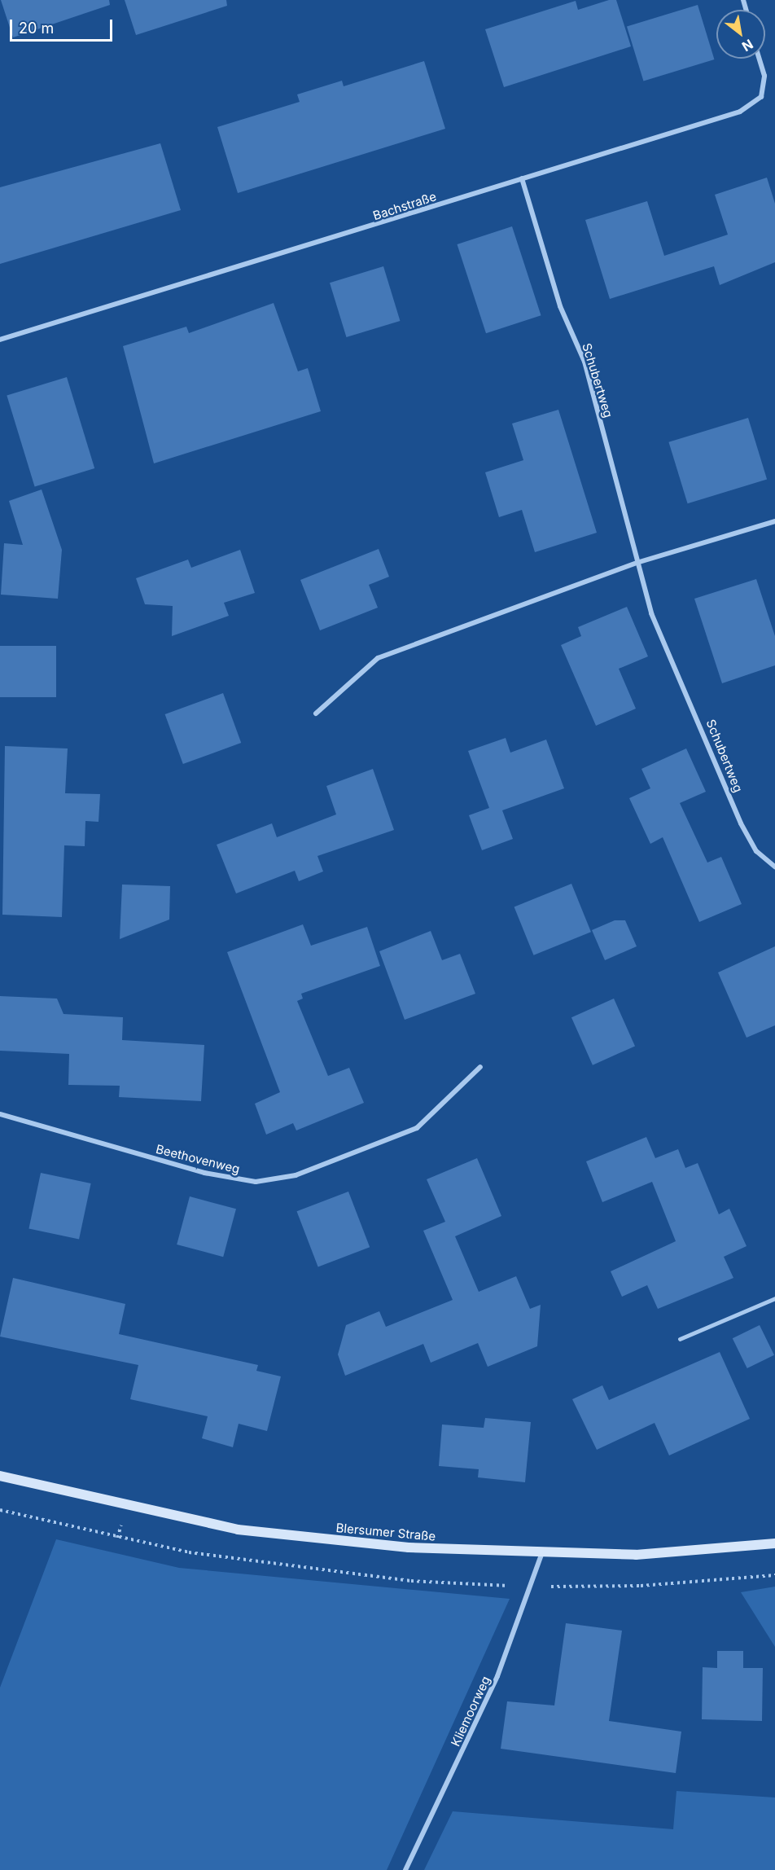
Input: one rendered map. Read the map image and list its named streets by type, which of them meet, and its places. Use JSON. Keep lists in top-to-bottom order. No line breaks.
{"streets":{"main road":["Blersumer Straße"],"street":["Bachstraße","Schubertweg","Beethovenweg","Kliemoorweg"]},"crossings":[["Bachstraße","Schubertweg"],["Blersumer Straße","Kliemoorweg"]],"scale_bar":"20 m","north":"bottom right"}
